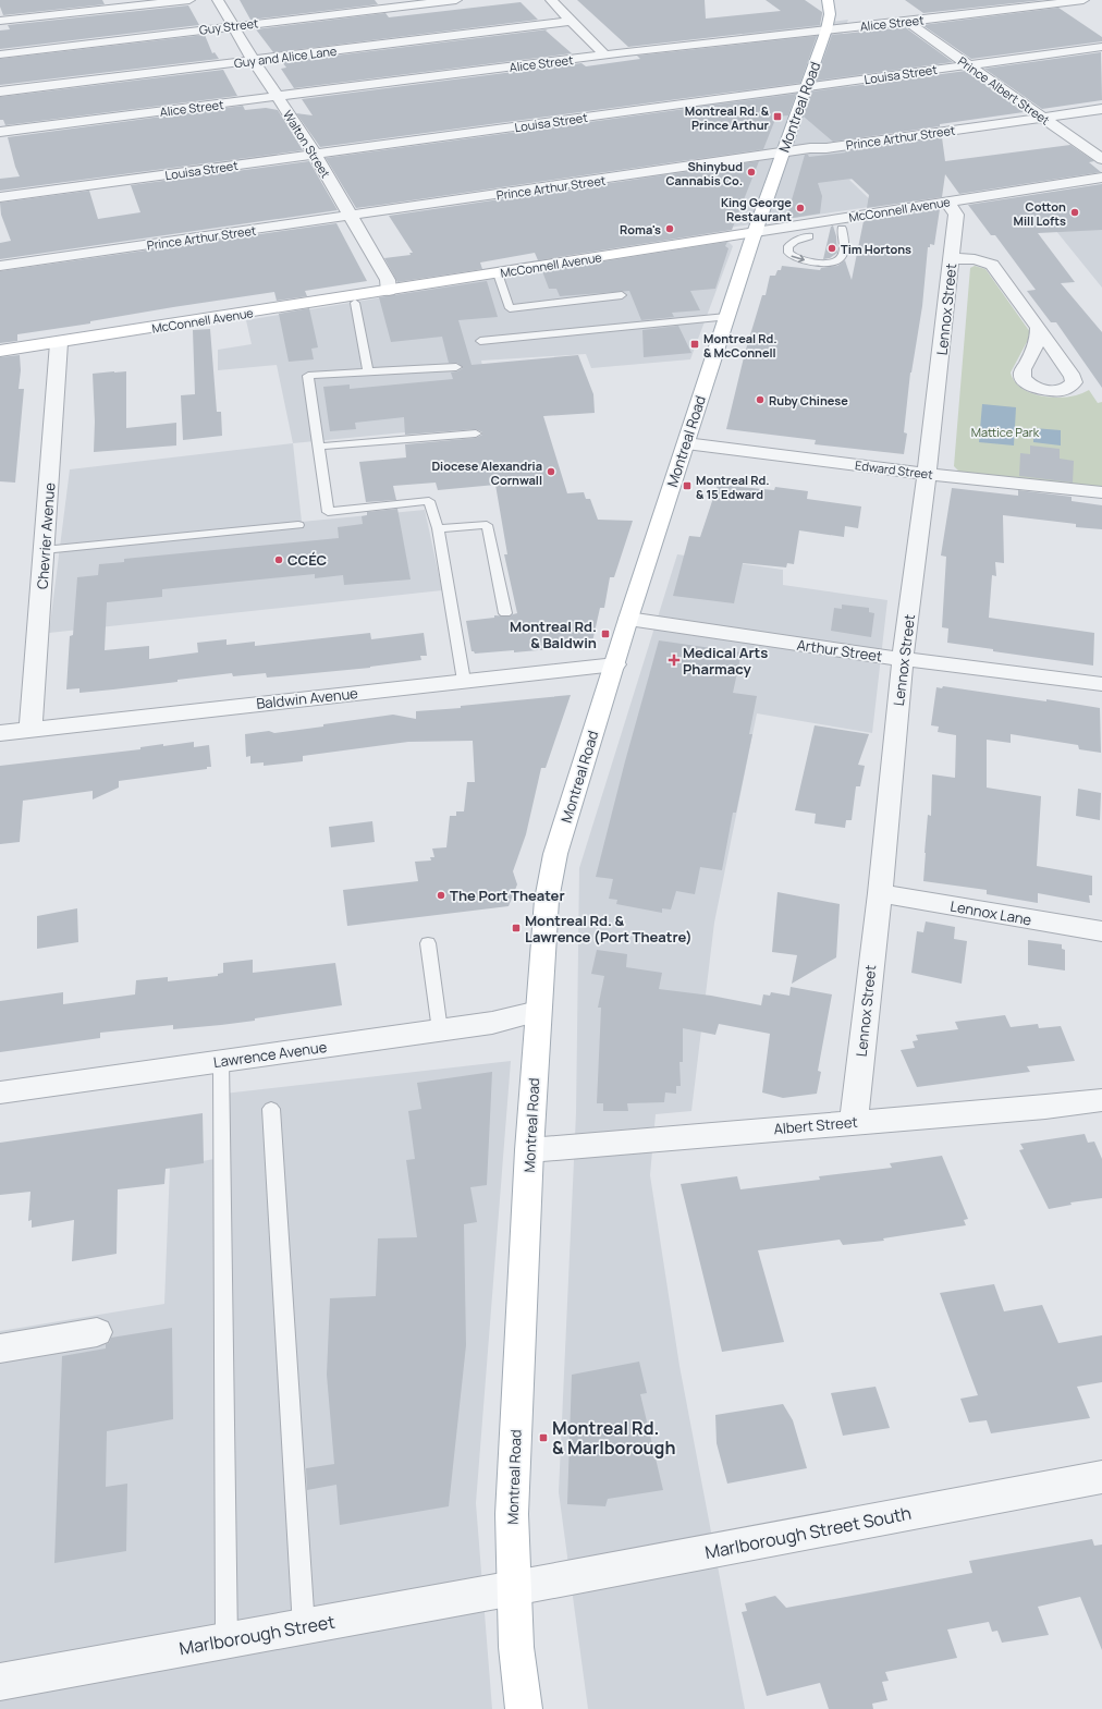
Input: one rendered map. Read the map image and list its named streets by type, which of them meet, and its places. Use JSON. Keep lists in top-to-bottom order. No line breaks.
{"streets":{"main road":["Montreal Road","McConnell Avenue"],"street":["Alice Street","Guy Street","Guy and Alice Lane","Louisa Street","Prince Albert Street","Prince Arthur Street","Walton Street","Lennox Street","Edward Street","Chevrier Avenue","Arthur Street","Baldwin Avenue","Lennox Lane","Lawrence Avenue","Albert Street","Marlborough Street South","Marlborough Street"]},"crossings":[["Alice Street","Prince Albert Street"],["Alice Street","Montreal Road"],["Alice Street","Walton Street"],["Guy Street","Walton Street"],["Guy and Alice Lane","Walton Street"],["Louisa Street","Prince Albert Street"],["Louisa Street","Montreal Road"],["Louisa Street","Walton Street"],["Prince Albert Street","Prince Arthur Street"],["Montreal Road","Prince Arthur Street"],["Montreal Road","McConnell Avenue"],["Montreal Road","Edward Street"],["Montreal Road","Arthur Street"],["Montreal Road","Baldwin Avenue"],["Montreal Road","Lawrence Avenue"],["Montreal Road","Albert Street"],["Montreal Road","Marlborough Street South"],["Montreal Road","Marlborough Street"],["Prince Arthur Street","Walton Street"],["Walton Street","McConnell Avenue"],["McConnell Avenue","Lennox Street"],["McConnell Avenue","Chevrier Avenue"],["Lennox Street","Edward Street"],["Lennox Street","Arthur Street"],["Lennox Street","Lennox Lane"],["Lennox Street","Albert Street"],["Chevrier Avenue","Baldwin Avenue"],["Marlborough Street South","Marlborough Street"]],"parks":["Mattice Park"],"places":{"transit":["Montreal Rd. & Prince Arthur","Montreal Rd. & McConnell","Montreal Rd. & 15 Edward","Montreal Rd. & Baldwin","Montreal Rd. & Lawrence (Port Theatre)","Montreal Rd. & Marlborough"],"other":["Shinybud Cannabis Co.","King George Restaurant","Cotton Mill Lofts","Roma's","Tim Hortons","Ruby Chinese","Diocese Alexandria Cornwall","CCÉC","The Port Theater"],"health":["Medical Arts Pharmacy"]}}
